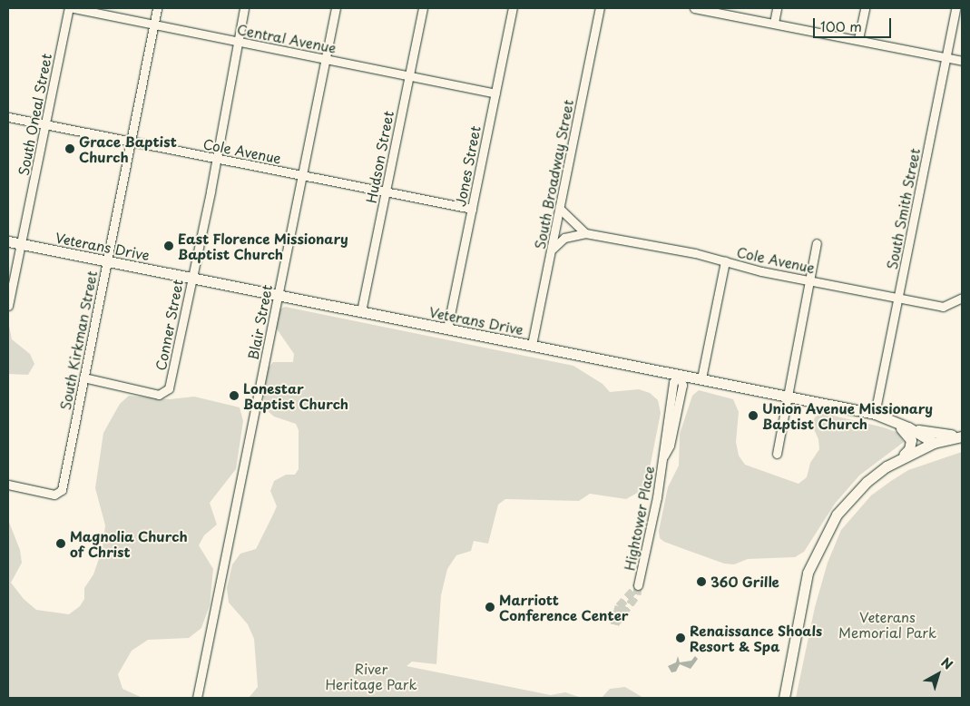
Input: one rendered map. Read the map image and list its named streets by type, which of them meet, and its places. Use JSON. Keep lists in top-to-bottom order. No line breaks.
{"streets":{"main road":["Veterans Drive"],"street":["Central Avenue","South Oneal Street","Cole Avenue","Hudson Street","Jones Street","South Broadway Street","South Smith Street","Blair Street","Conner Street","South Kirkman Street","Hightower Place"]},"crossings":[["Central Avenue","Hudson Street"],["Central Avenue","Jones Street"],["Central Avenue","Blair Street"],["Central Avenue","Conner Street"],["Central Avenue","South Kirkman Street"],["South Oneal Street","Cole Avenue"],["South Oneal Street","Veterans Drive"],["Cole Avenue","Hudson Street"],["Cole Avenue","Jones Street"],["Cole Avenue","South Broadway Street"],["Cole Avenue","South Smith Street"],["Cole Avenue","Blair Street"],["Cole Avenue","Conner Street"],["Cole Avenue","South Kirkman Street"],["Hudson Street","Veterans Drive"],["Jones Street","Veterans Drive"],["South Broadway Street","Veterans Drive"],["South Smith Street","Veterans Drive"],["Veterans Drive","Blair Street"],["Veterans Drive","Conner Street"],["Veterans Drive","South Kirkman Street"],["Veterans Drive","Hightower Place"],["Conner Street","South Kirkman Street"]],"parks":["Veterans Memorial Park","River Heritage Park"],"places":["Grace Baptist Church","East Florence Missionary Baptist Church","Lonestar Baptist Church","Union Avenue Missionary Baptist Church","Magnolia Church of Christ","360 Grille","Marriott Conference Center","Renaissance Shoals Resort & Spa"],"scale_bar":"100 m","north":"top right"}
